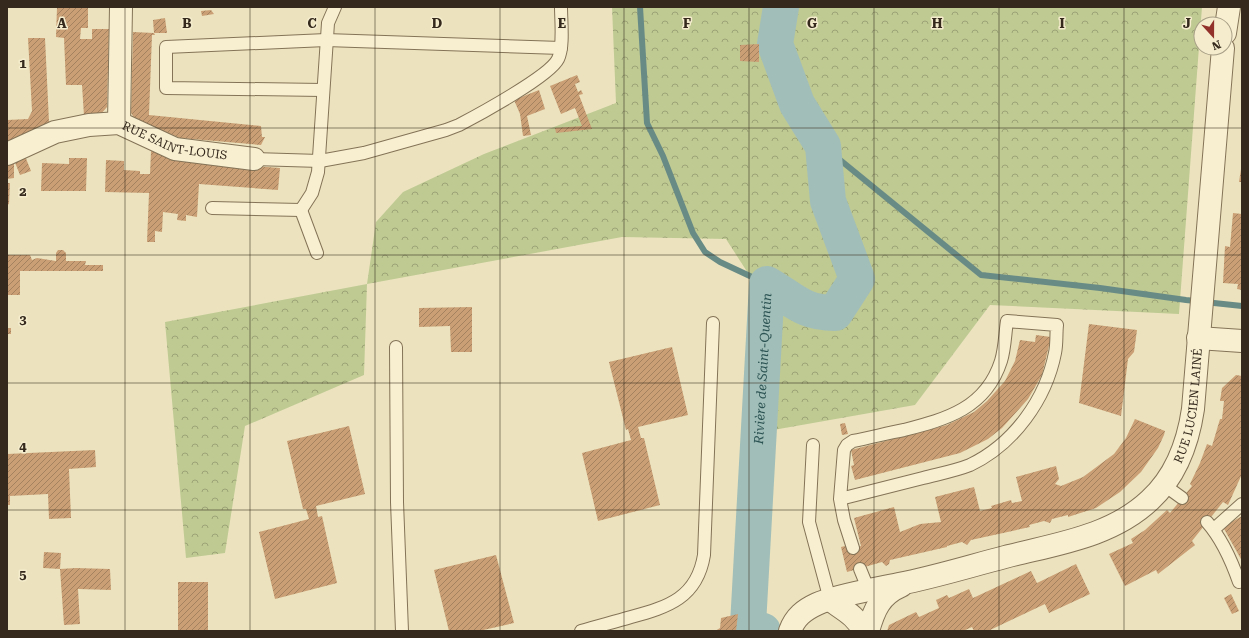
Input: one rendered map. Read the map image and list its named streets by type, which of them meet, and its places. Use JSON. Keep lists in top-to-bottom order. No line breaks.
{"streets":{"street":["RUE SAINT-LOUIS","RUE LUCIEN LAINÉ"]},"water":["Rivière de Saint-Quentin"],"north":"bottom","grid":{"columns":["A","B","C","D","E","F","G","H","I","J"],"rows":["1","2","3","4","5"]}}
